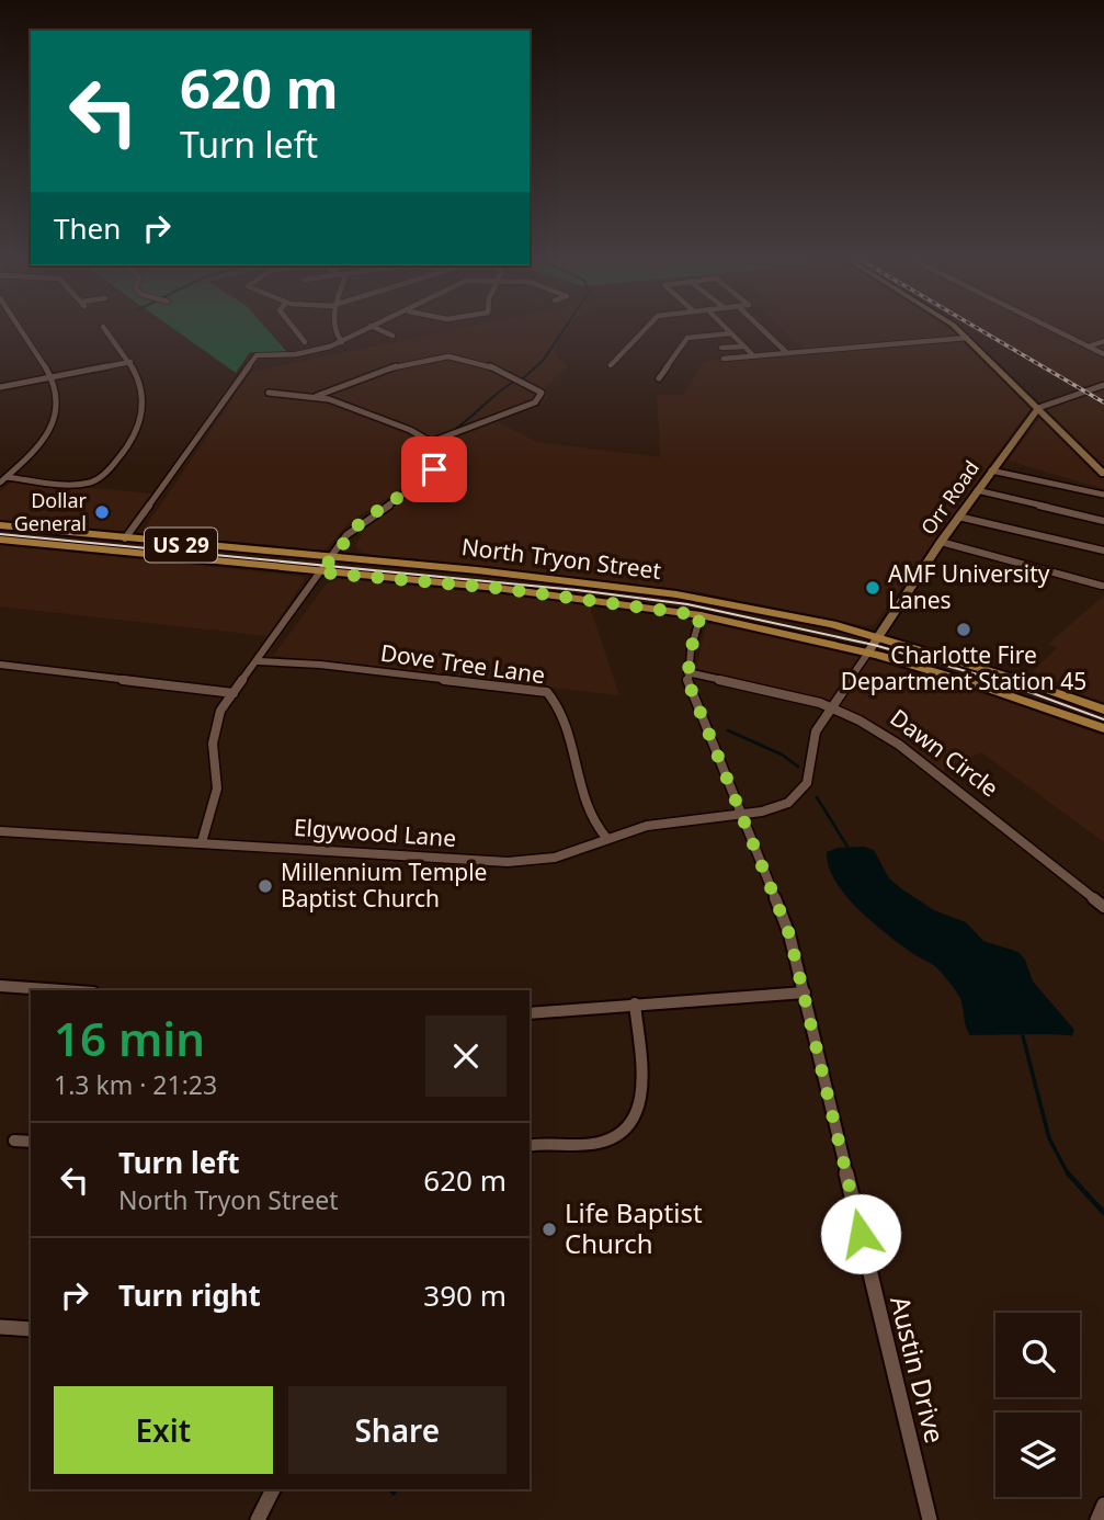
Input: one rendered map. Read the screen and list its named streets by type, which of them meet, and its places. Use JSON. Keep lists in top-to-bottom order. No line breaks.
{"streets":{"main road":["US 29","North Tryon Street"],"street":["Orr Road","Dove Tree Lane","Dawn Circle","Elgywood Lane","Austin Drive"]},"crossings":[["Orr Road","North Tryon Street"],["Orr Road","Dawn Circle"],["Orr Road","Elgywood Lane"],["Orr Road","Austin Drive"],["North Tryon Street","Austin Drive"],["Dove Tree Lane","Elgywood Lane"],["Dawn Circle","Austin Drive"],["Elgywood Lane","Austin Drive"]],"places":["Dollar General","AMF University Lanes","Charlotte Fire Department Station 45","Millennium Temple Baptist Church","Life Baptist Church"],"page":{"turn":["620 m","Turn left"],"then":"Then","heading":["16 min","1.3 km · 21:23"],"list":[{"name":"Turn left","note":"North Tryon Street","value":"620 m"},{"name":"Turn right","value":"390 m"}],"buttons":["Exit","Share"]}}
